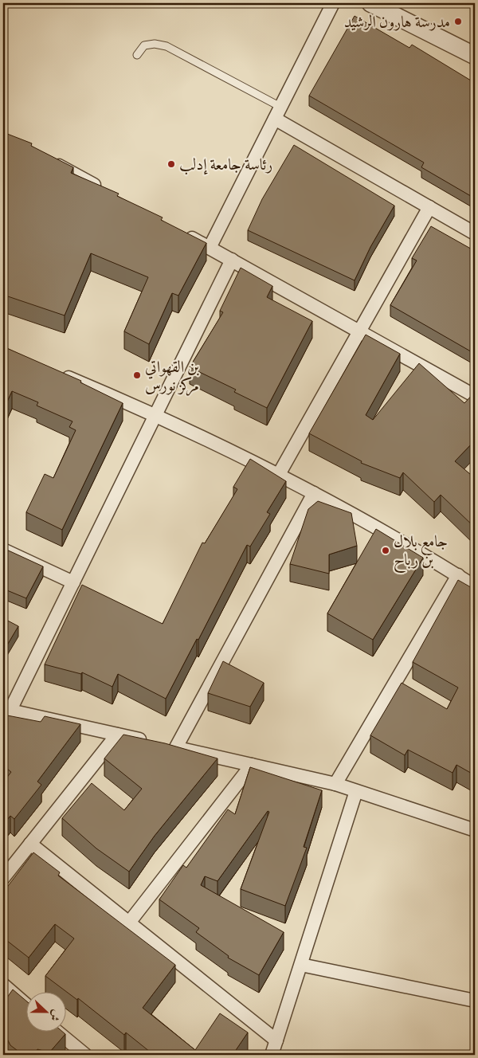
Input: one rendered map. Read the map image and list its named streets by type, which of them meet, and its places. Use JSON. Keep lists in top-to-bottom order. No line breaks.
{"places":["مدرسة هارون الرشيد","رئاسة جامعة إدلب","بن القهواتي مركز نورس","جامع بلال بن رباح"],"north":"right"}
